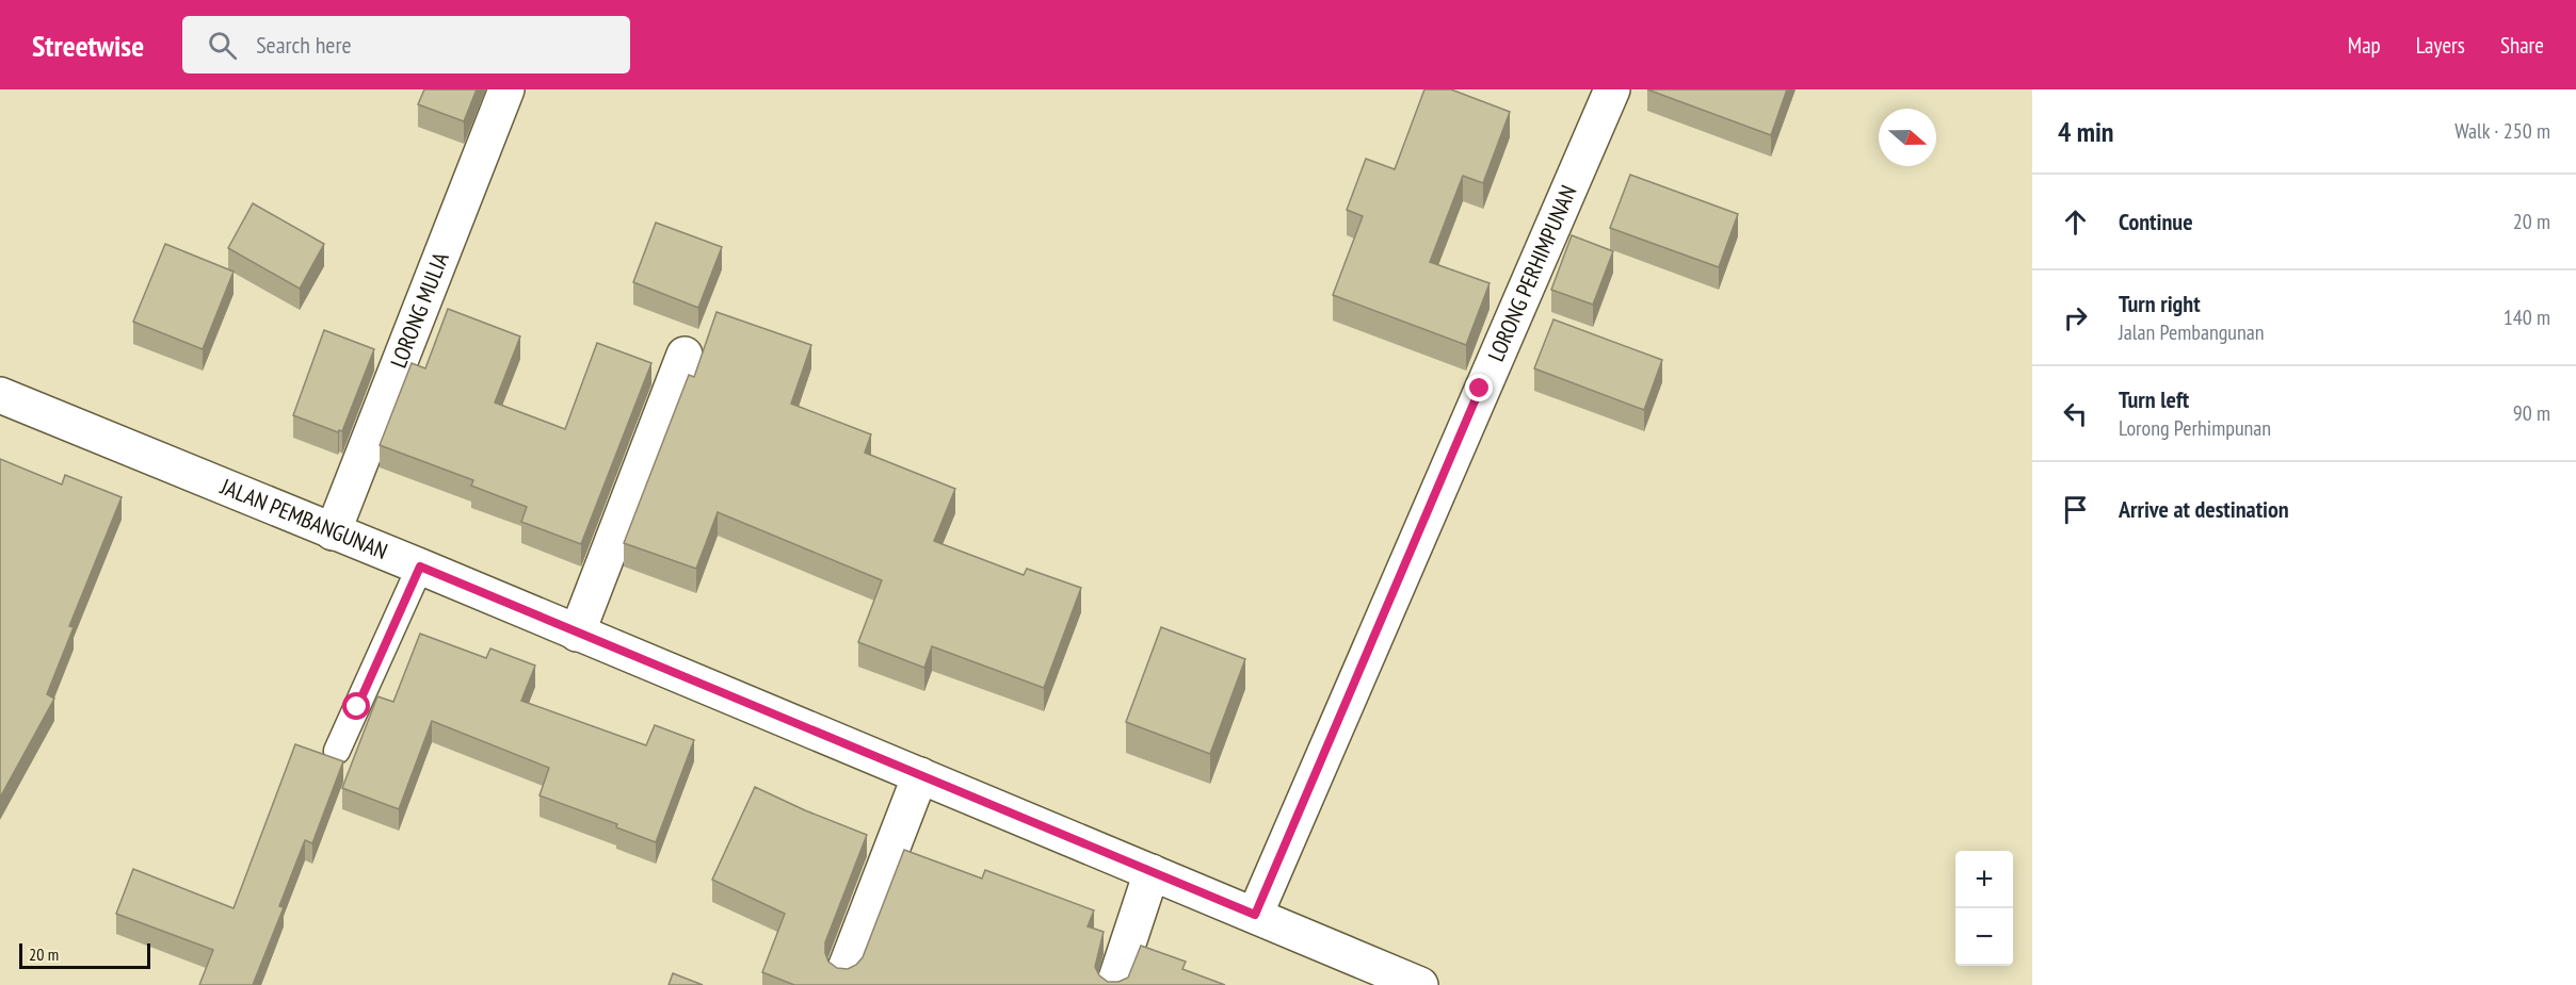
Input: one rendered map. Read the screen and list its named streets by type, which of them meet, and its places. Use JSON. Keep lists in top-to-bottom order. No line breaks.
{"streets":{"street":["LORONG PERHIMPUNAN","LORONG MULIA","JALAN PEMBANGUNAN"]},"crossings":[["LORONG PERHIMPUNAN","JALAN PEMBANGUNAN"],["LORONG MULIA","JALAN PEMBANGUNAN"]],"scale_bar":"20 m","north":"right","page":{"header":"Streetwise","search":"Search here","nav":["Map","Layers","Share"],"heading":["4 min","Walk · 250 m"],"list":[["Continue","20 m"],["Turn right","Jalan Pembangunan","140 m"],["Turn left","Lorong Perhimpunan","90 m"],"Arrive at destination"],"map_buttons":["+","−"],"scale":"20 m"}}
